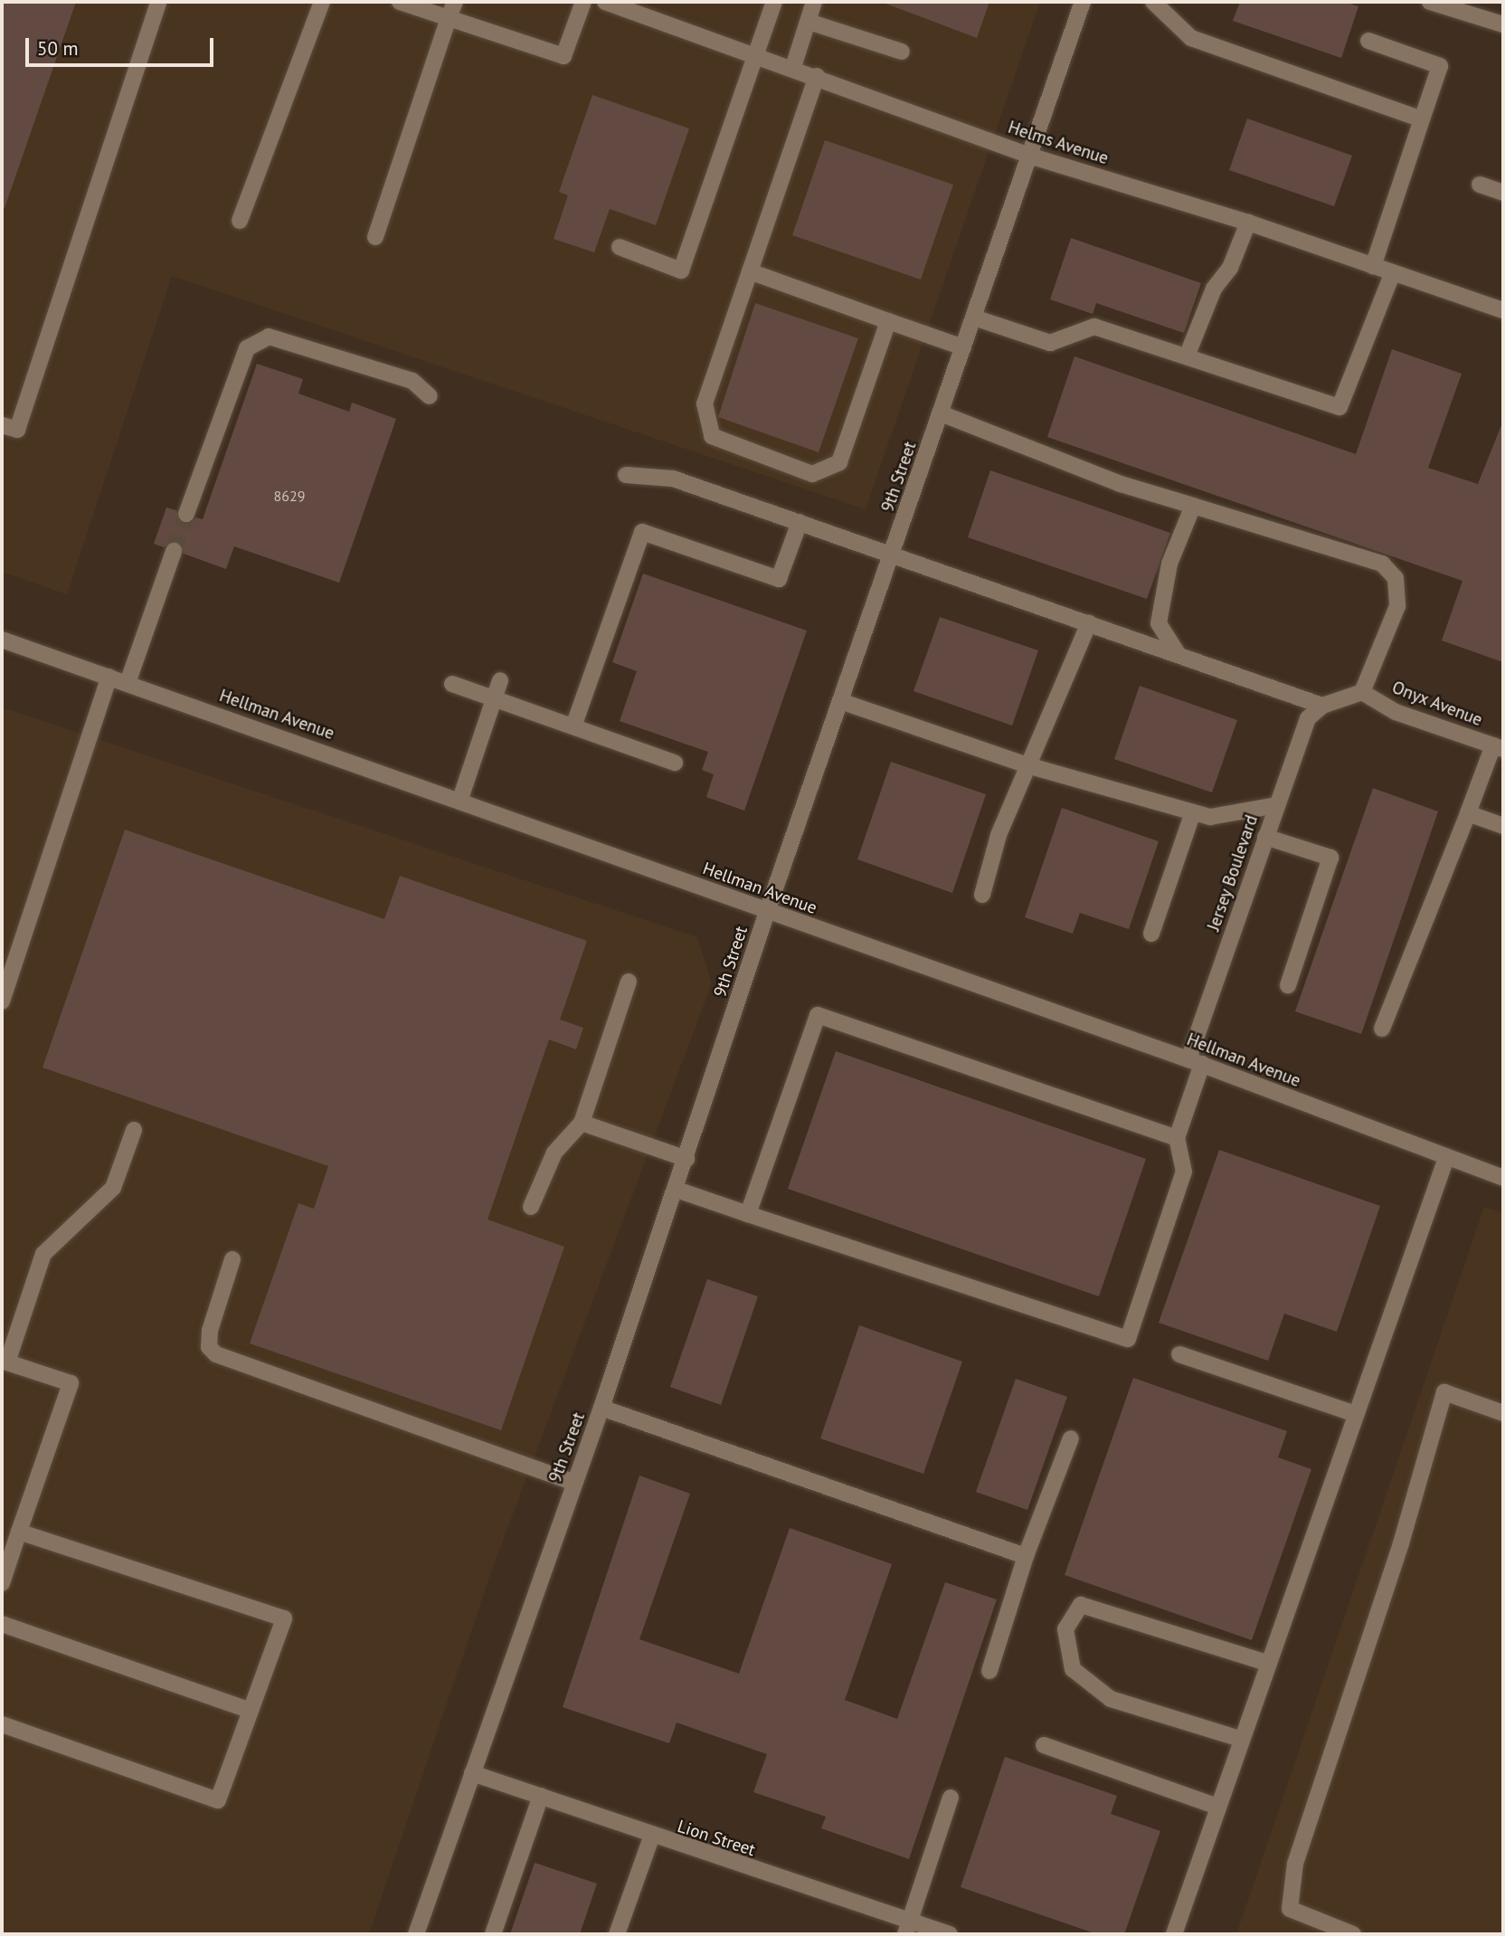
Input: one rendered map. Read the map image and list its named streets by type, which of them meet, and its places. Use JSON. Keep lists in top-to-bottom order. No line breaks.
{"streets":{"street":["Helms Avenue","9th Street","Onyx Avenue","Hellman Avenue","Jersey Boulevard","Lion Street"]},"crossings":[["Helms Avenue","9th Street"],["9th Street","Hellman Avenue"],["9th Street","Lion Street"],["Hellman Avenue","Jersey Boulevard"]],"house_numbers":["8629"],"scale_bar":"50 m"}
